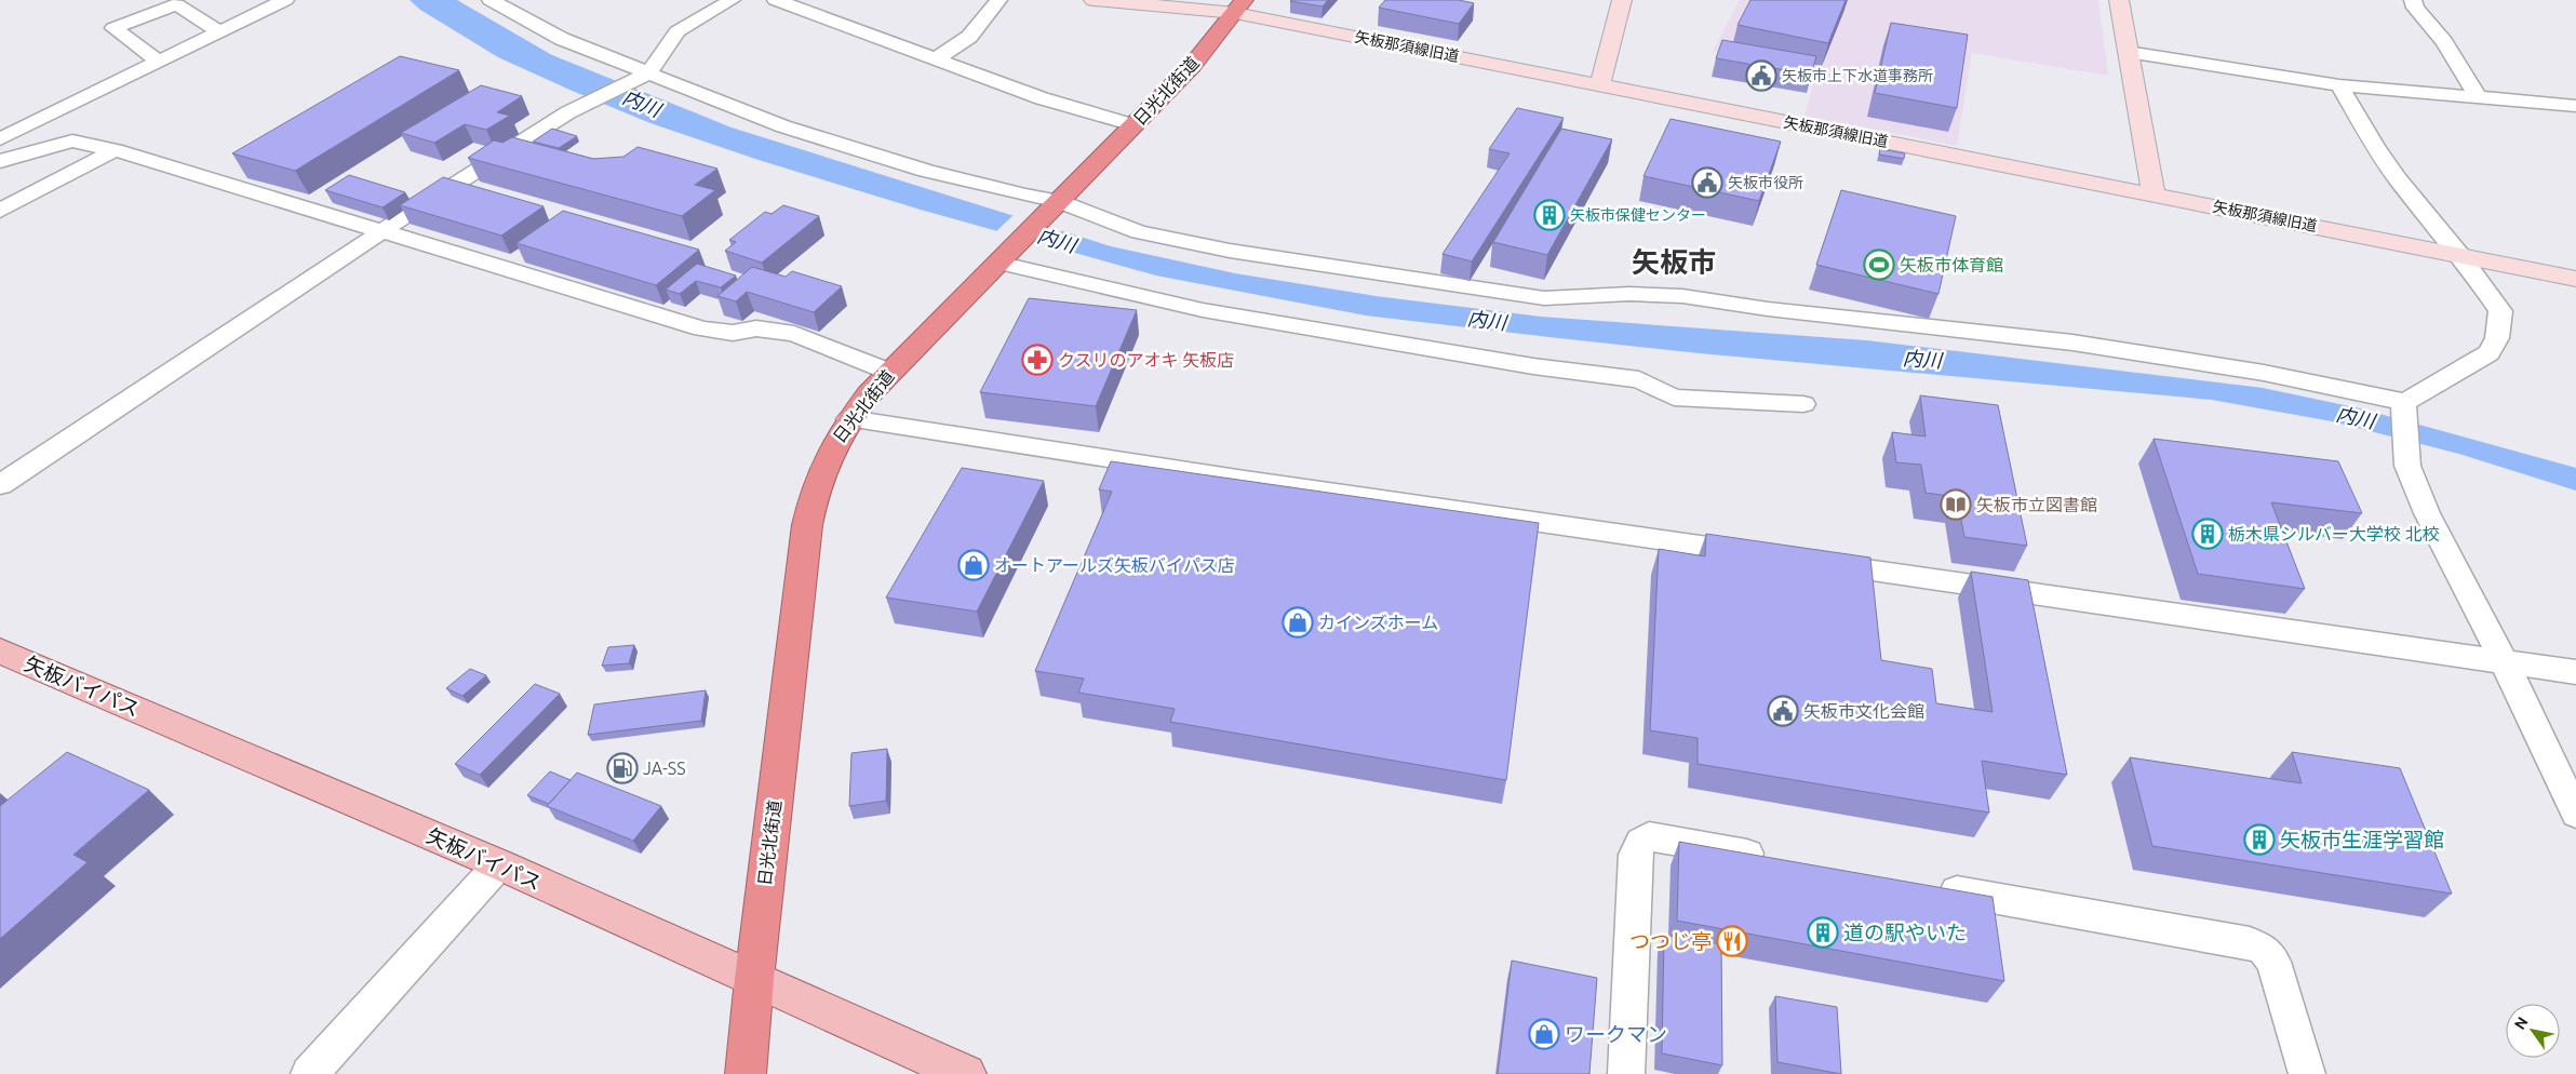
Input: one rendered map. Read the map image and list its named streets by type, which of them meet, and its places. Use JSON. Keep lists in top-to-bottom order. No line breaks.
{"streets":{"highway":["日光北街道"],"main road":["矢板バイパス"],"street":["矢板那須線旧道"]},"crossings":[["矢板那須線旧道","日光北街道"],["日光北街道","矢板バイパス"]],"districts":["矢板市"],"water":["内川"],"places":{"public building":["矢板市上下水道事務所","矢板市役所","矢板市文化会館"],"building":["矢板市保健センター","栃木県シルバー大学校 北校","矢板市生涯学習館","道の駅やいた"],"sports":["矢板市体育館"],"pharmacy":["クスリのアオキ 矢板店"],"library":["矢板市立図書館"],"shop":["オートアールズ矢板バイパス店","カインズホーム","ワークマン"],"fuel station":["JA-SS"],"restaurant":["つつじ亭"]},"north":"top left"}
